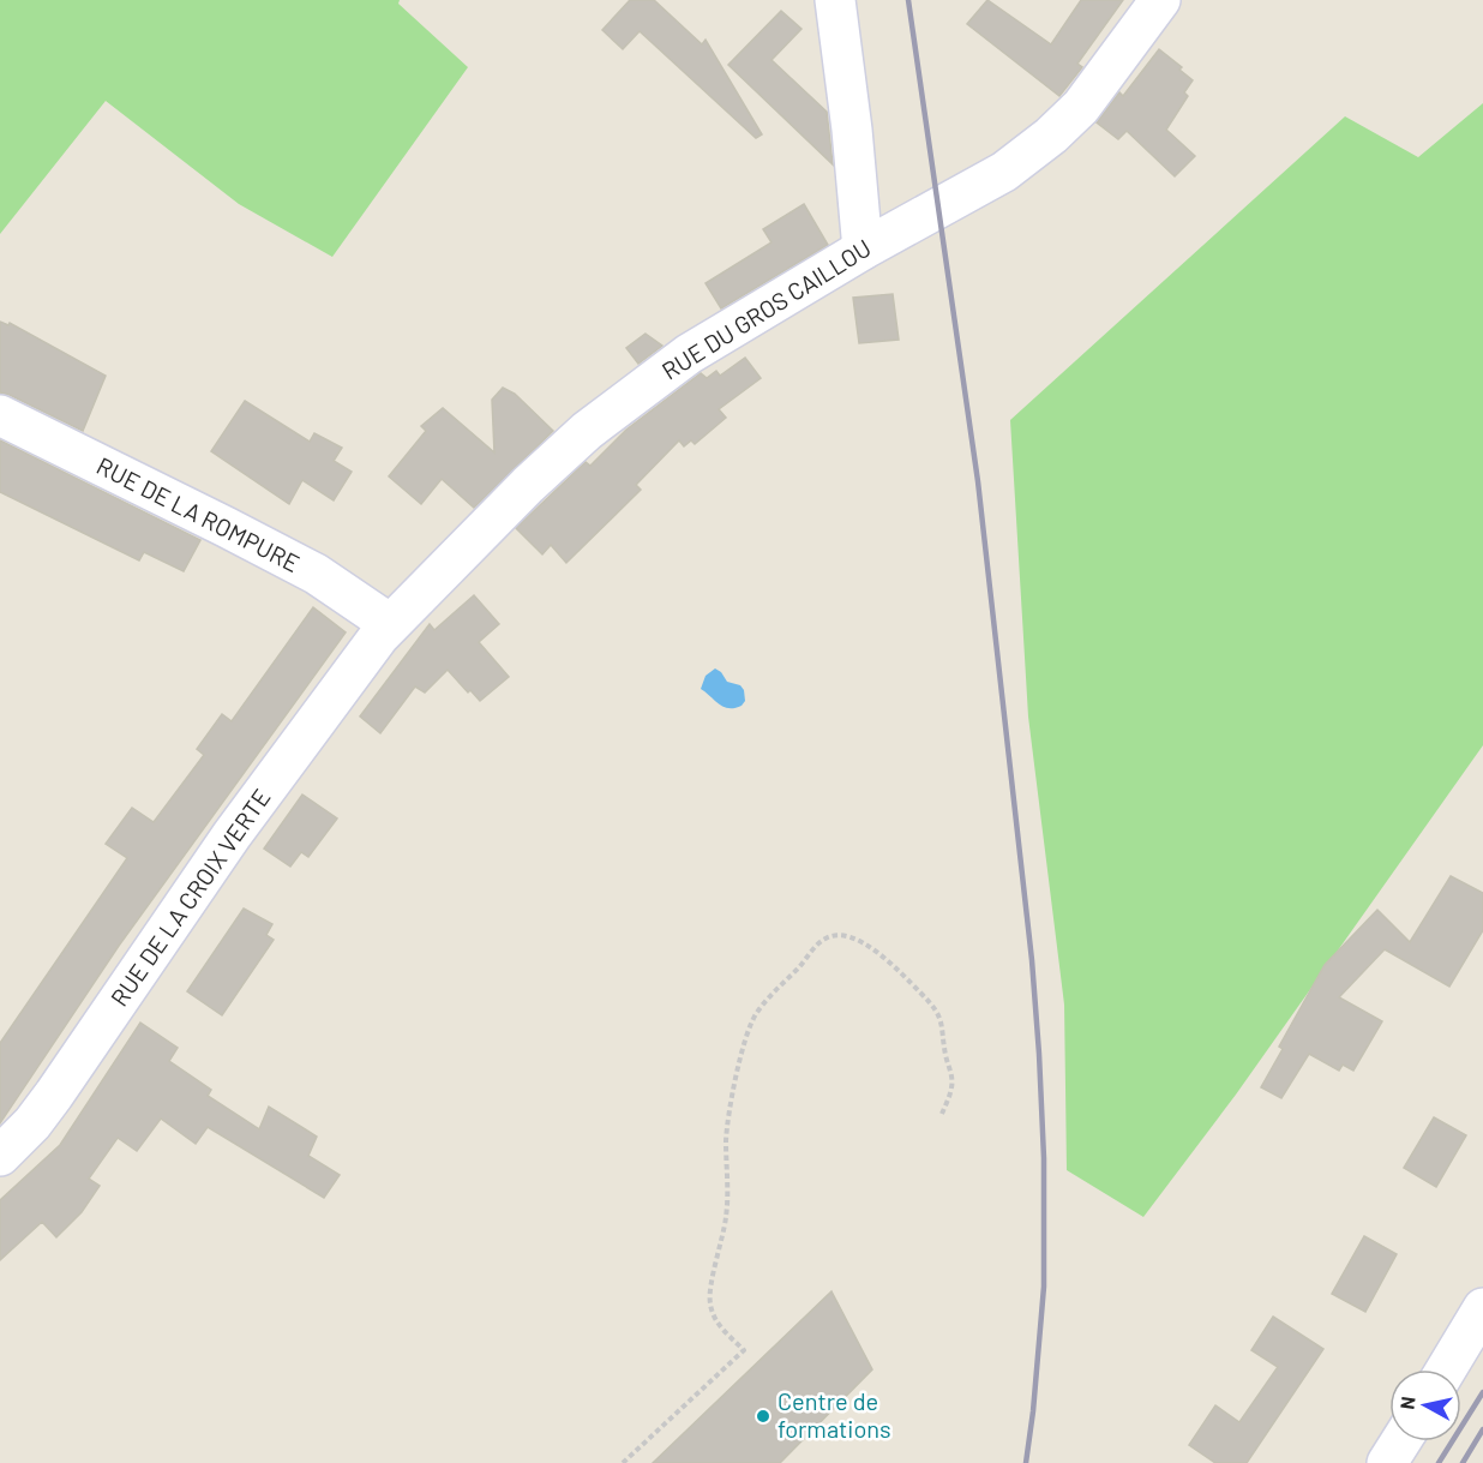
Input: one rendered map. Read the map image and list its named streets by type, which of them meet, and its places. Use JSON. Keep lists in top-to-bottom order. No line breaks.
{"streets":{"street":["RUE DU GROS CAILLOU","RUE DE LA ROMPURE","RUE DE LA CROIX VERTE"]},"crossings":[["RUE DU GROS CAILLOU","RUE DE LA ROMPURE"],["RUE DU GROS CAILLOU","RUE DE LA CROIX VERTE"],["RUE DE LA ROMPURE","RUE DE LA CROIX VERTE"]],"places":["Centre de formations"],"north":"left"}
